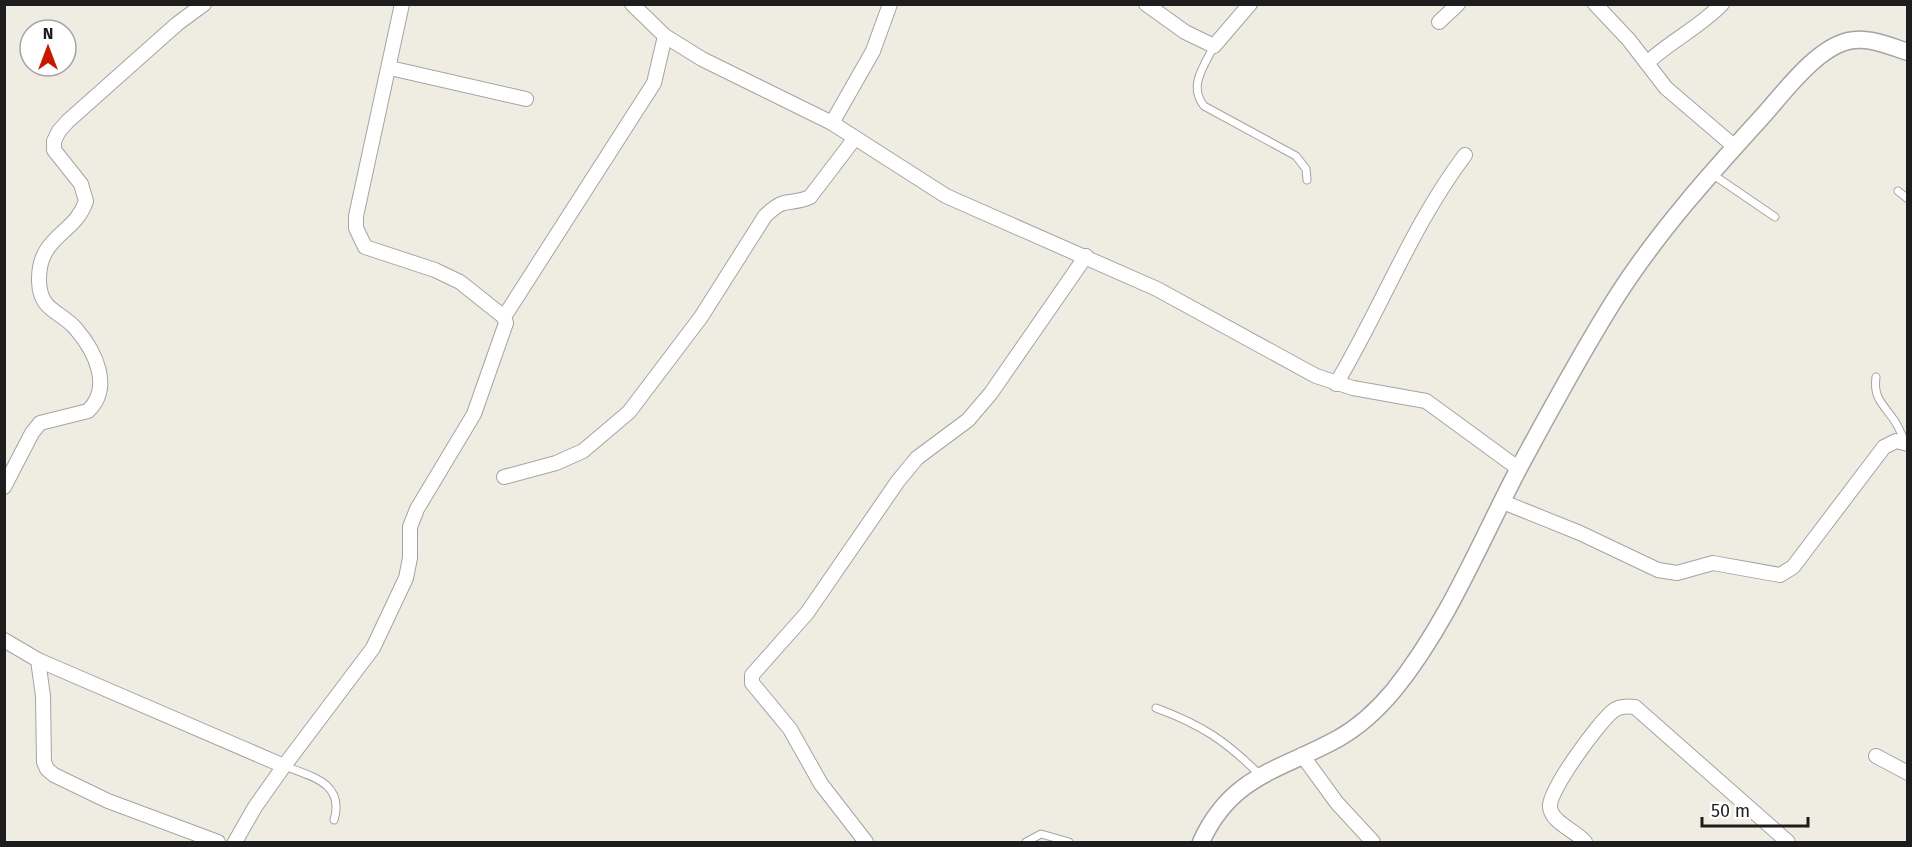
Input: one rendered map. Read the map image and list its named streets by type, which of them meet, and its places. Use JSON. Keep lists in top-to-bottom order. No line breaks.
{"scale_bar":"50 m","north":"top"}
